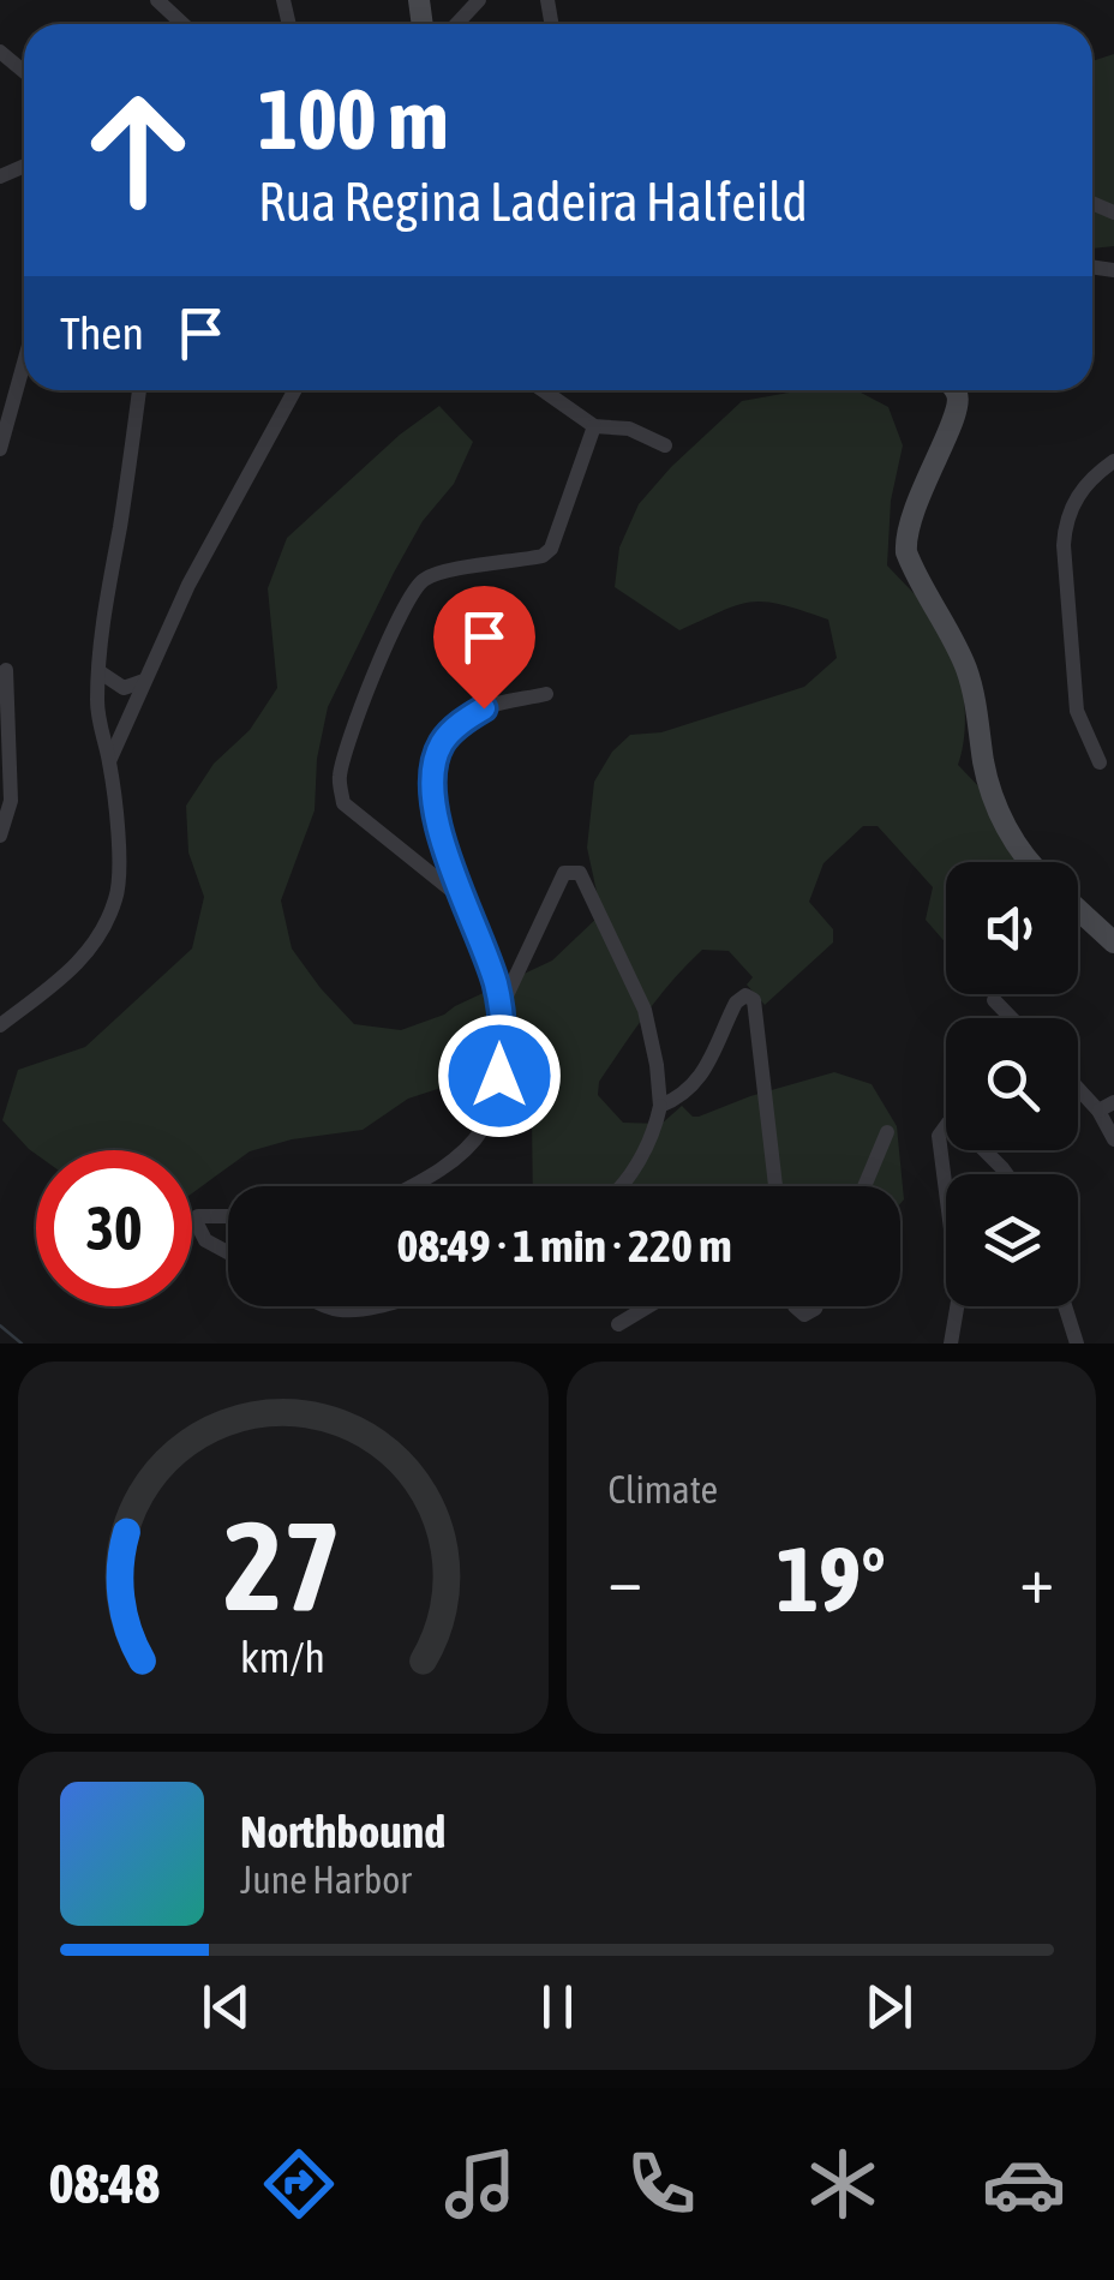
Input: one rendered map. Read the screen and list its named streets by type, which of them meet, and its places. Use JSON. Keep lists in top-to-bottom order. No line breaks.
{"page":{"turn":["100 m","Rua Regina Ladeira Halfeild"],"then":"Then","limit":"30","trip":"08:49 · 1 min · 220 m","tile":"Climate","heat":["−","19°","+"],"song":["Northbound","June Harbor"],"tabs":"08:48","gauge":["27","km/h"]}}
